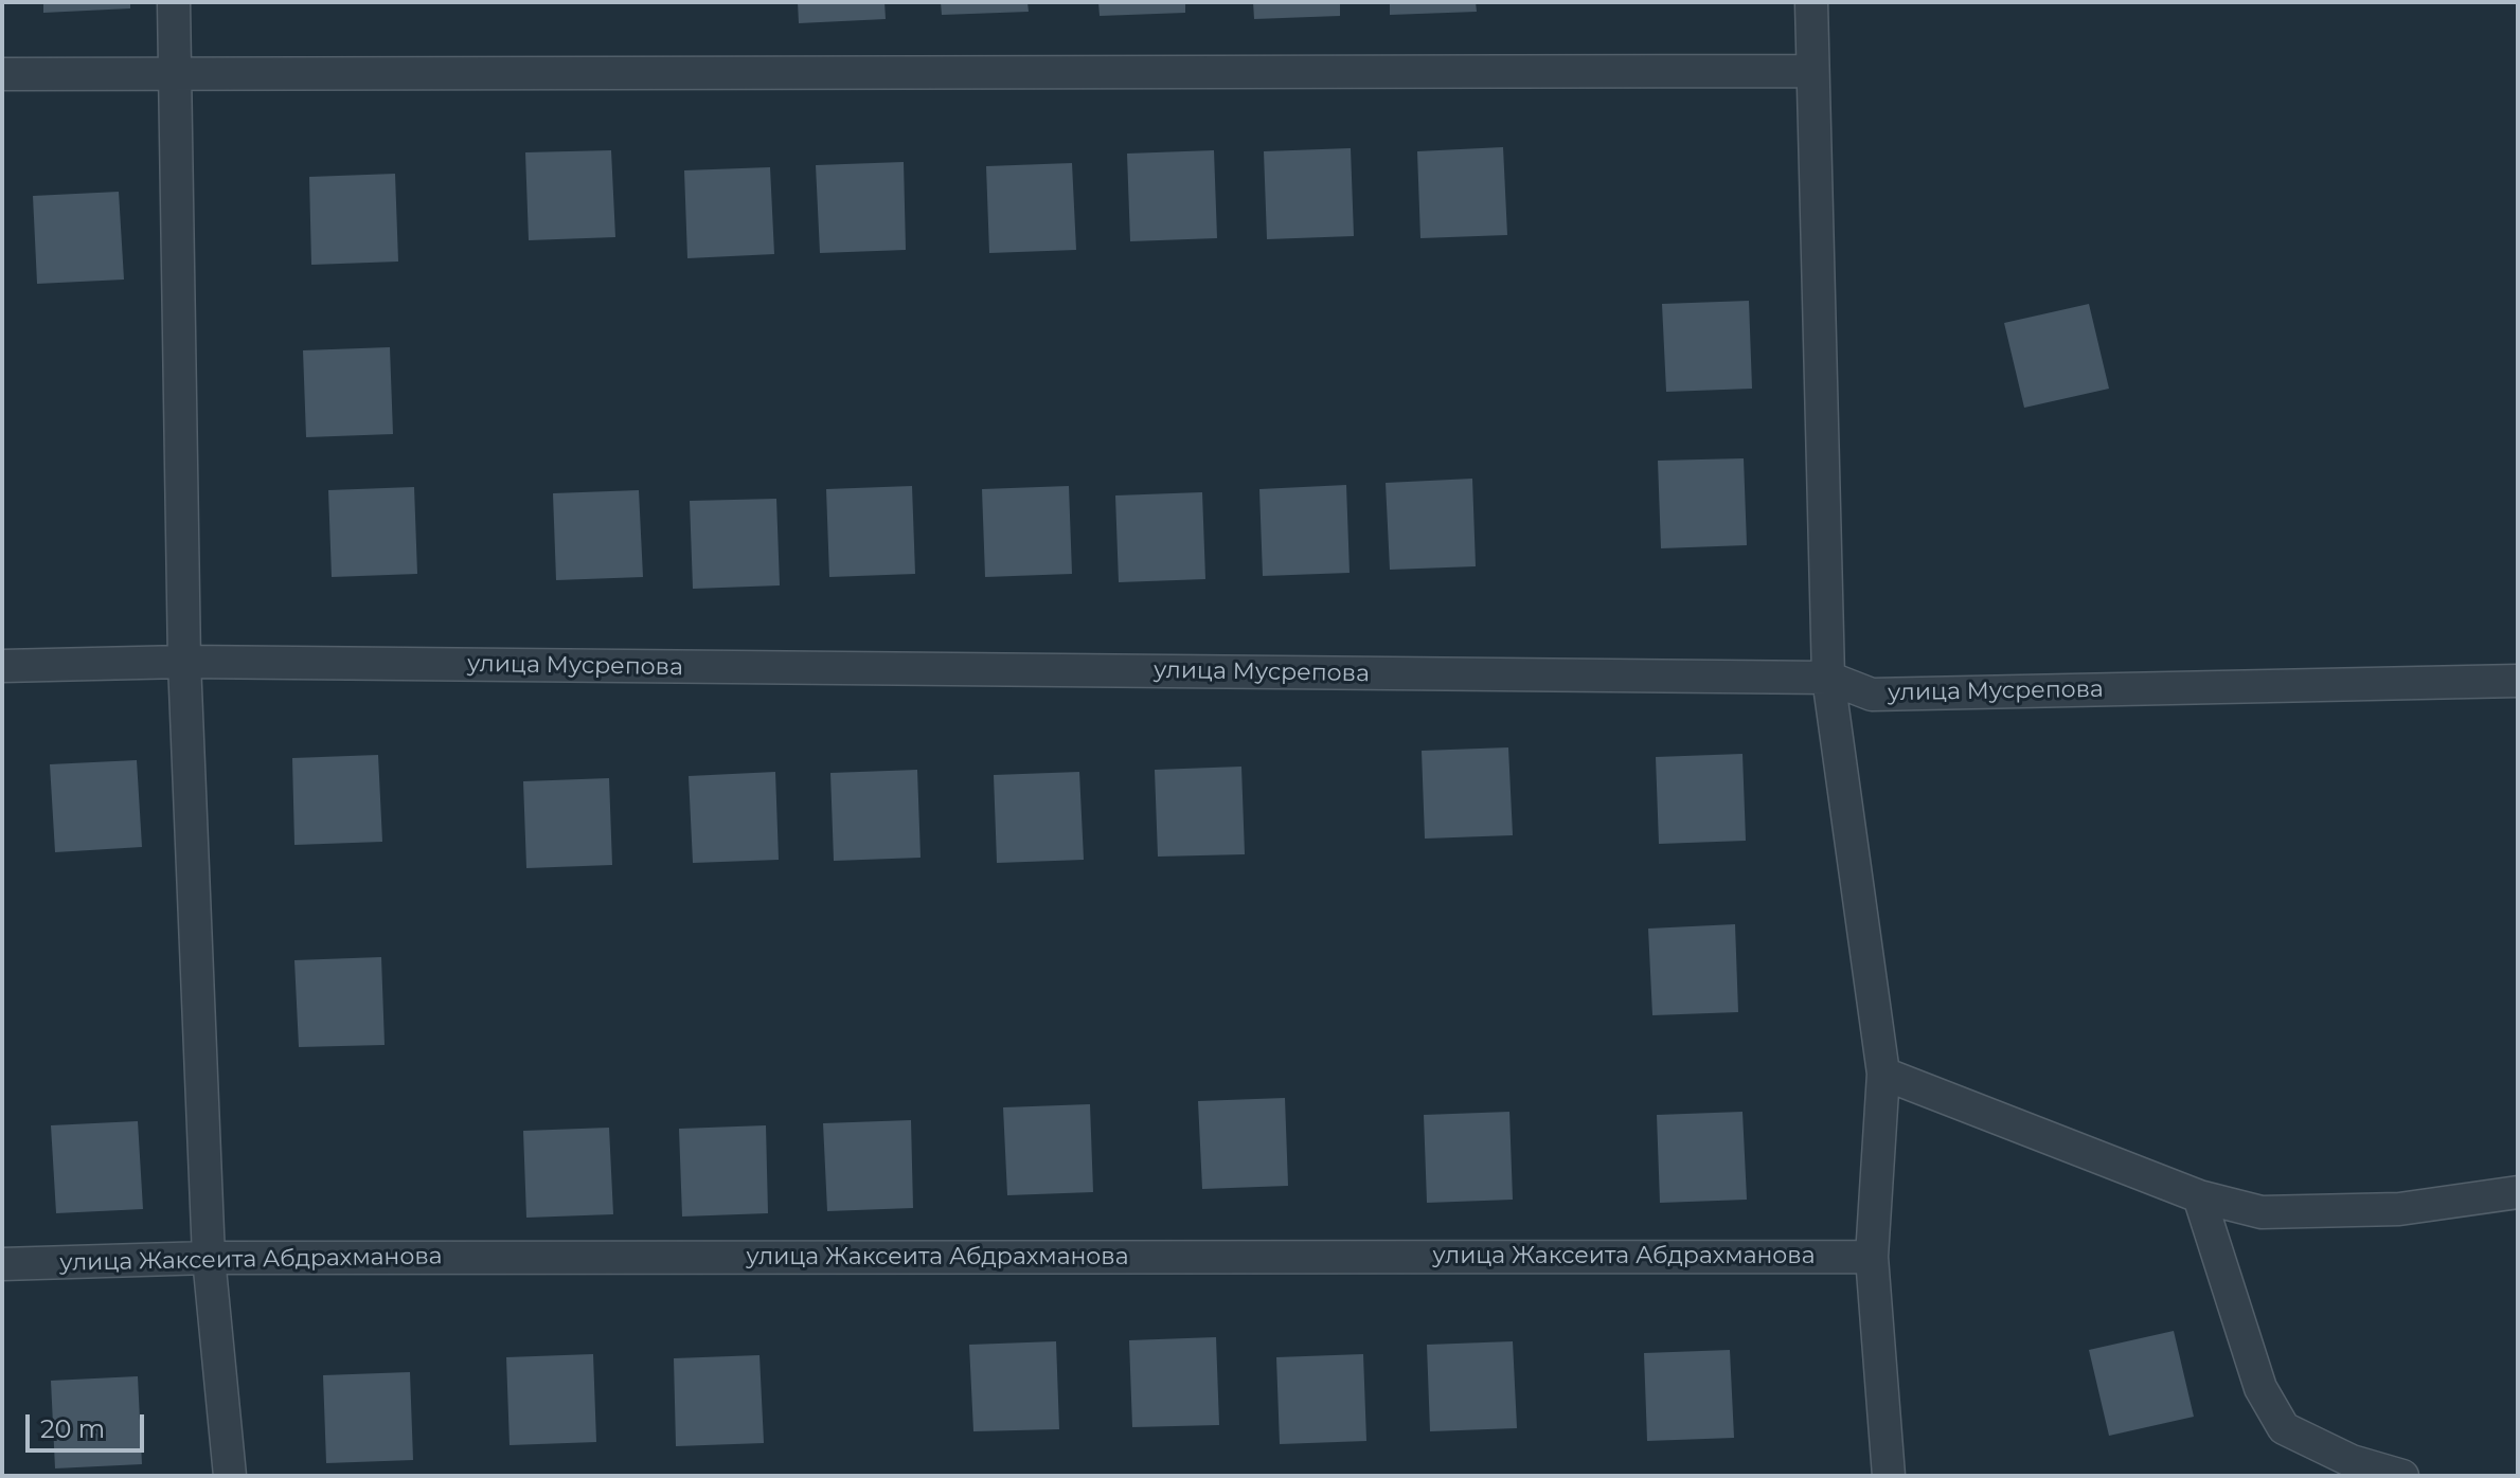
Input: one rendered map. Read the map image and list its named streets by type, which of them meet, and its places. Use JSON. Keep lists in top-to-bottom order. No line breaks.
{"streets":{"street":["улица Мусрепова","улица Жаксеита Абдрахманова"]},"scale_bar":"20 m"}
